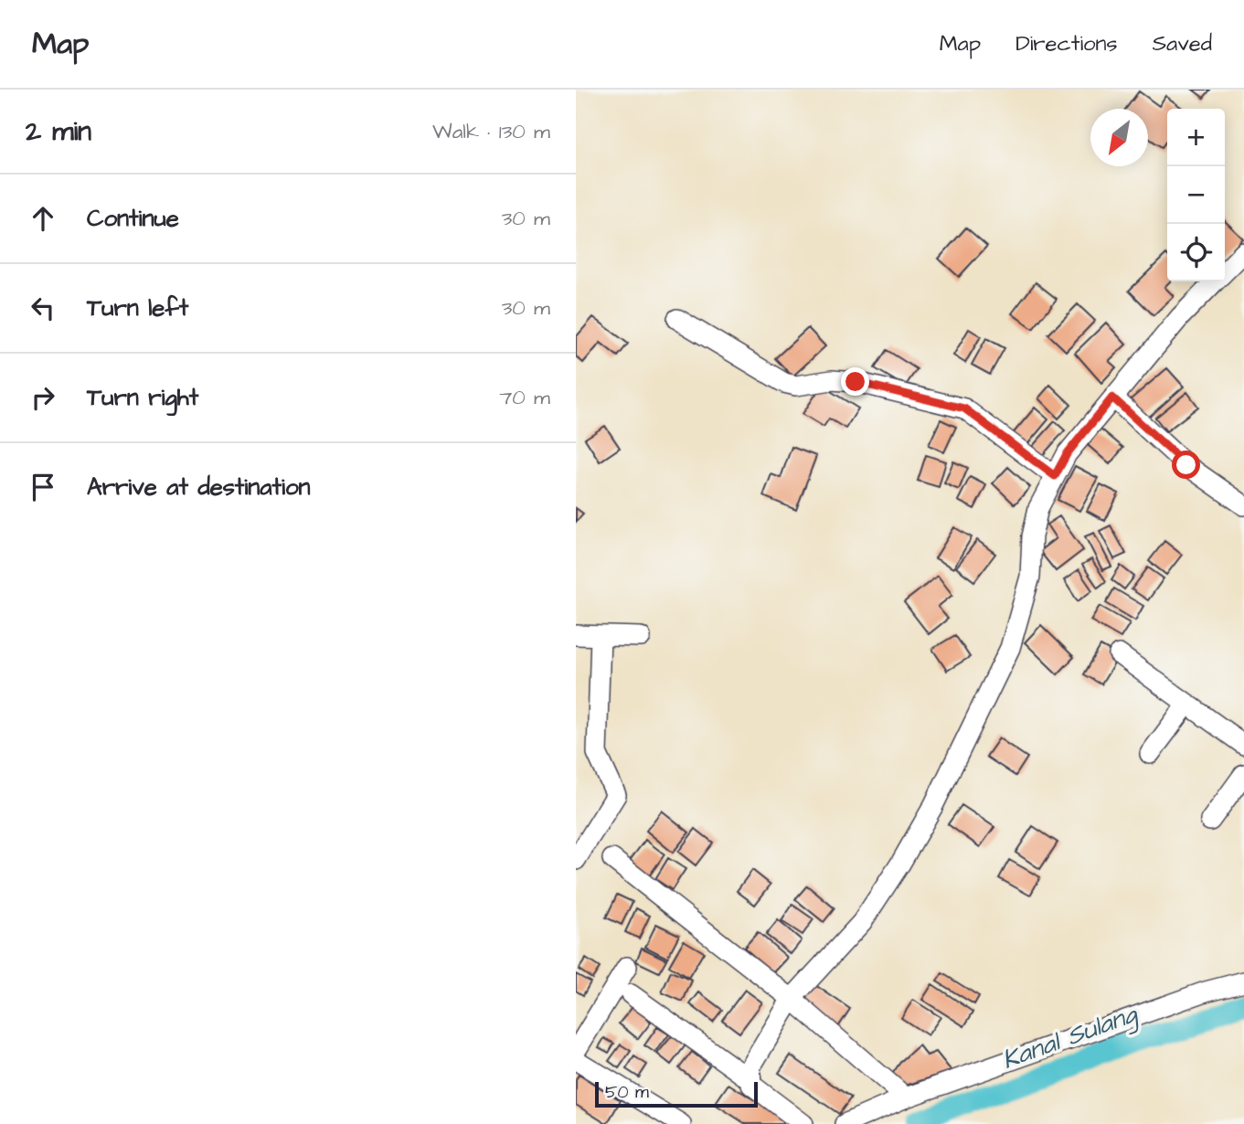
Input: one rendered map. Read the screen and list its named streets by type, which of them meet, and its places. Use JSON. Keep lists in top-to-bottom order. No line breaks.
{"water":["Kanal Sulang"],"scale_bar":"50 m","north":"bottom left","page":{"header":"Map","nav":["Map","Directions","Saved"],"heading":["2 min","Walk · 130 m"],"map_buttons":["+","−"],"list":[["Continue","30 m"],["Turn left","30 m"],["Turn right","70 m"],"Arrive at destination"],"scale":"50 m"}}
